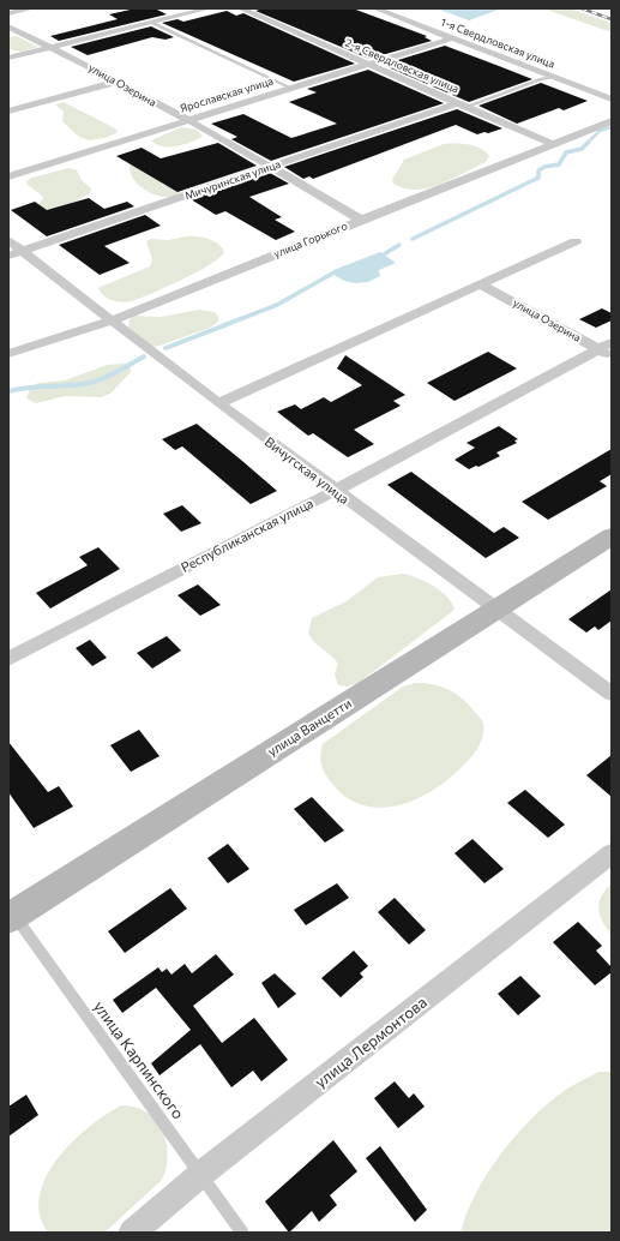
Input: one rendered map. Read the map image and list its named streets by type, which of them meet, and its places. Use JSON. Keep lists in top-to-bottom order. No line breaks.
{"streets":{"street":["1-я Свердловская улица","2-я Свердловская улица","улица Озерина","Ярославская улица","Мичуринская улица","улица Горького","Вичугская улица","Республиканская улица","улица Ванцетти","улица Лермонтова"],"lane":["улица Карпинского"]},"crossings":[["1-я Свердловская улица","Ярославская улица"],["2-я Свердловская улица","Ярославская улица"],["2-я Свердловская улица","Мичуринская улица"],["2-я Свердловская улица","улица Горького"],["улица Озерина","Ярославская улица"],["улица Озерина","Мичуринская улица"],["улица Озерина","улица Горького"],["улица Озерина","Республиканская улица"],["Мичуринская улица","Вичугская улица"],["улица Горького","Вичугская улица"],["Вичугская улица","Республиканская улица"],["Вичугская улица","улица Ванцетти"],["улица Ванцетти","улица Карпинского"],["улица Лермонтова","улица Карпинского"]]}
